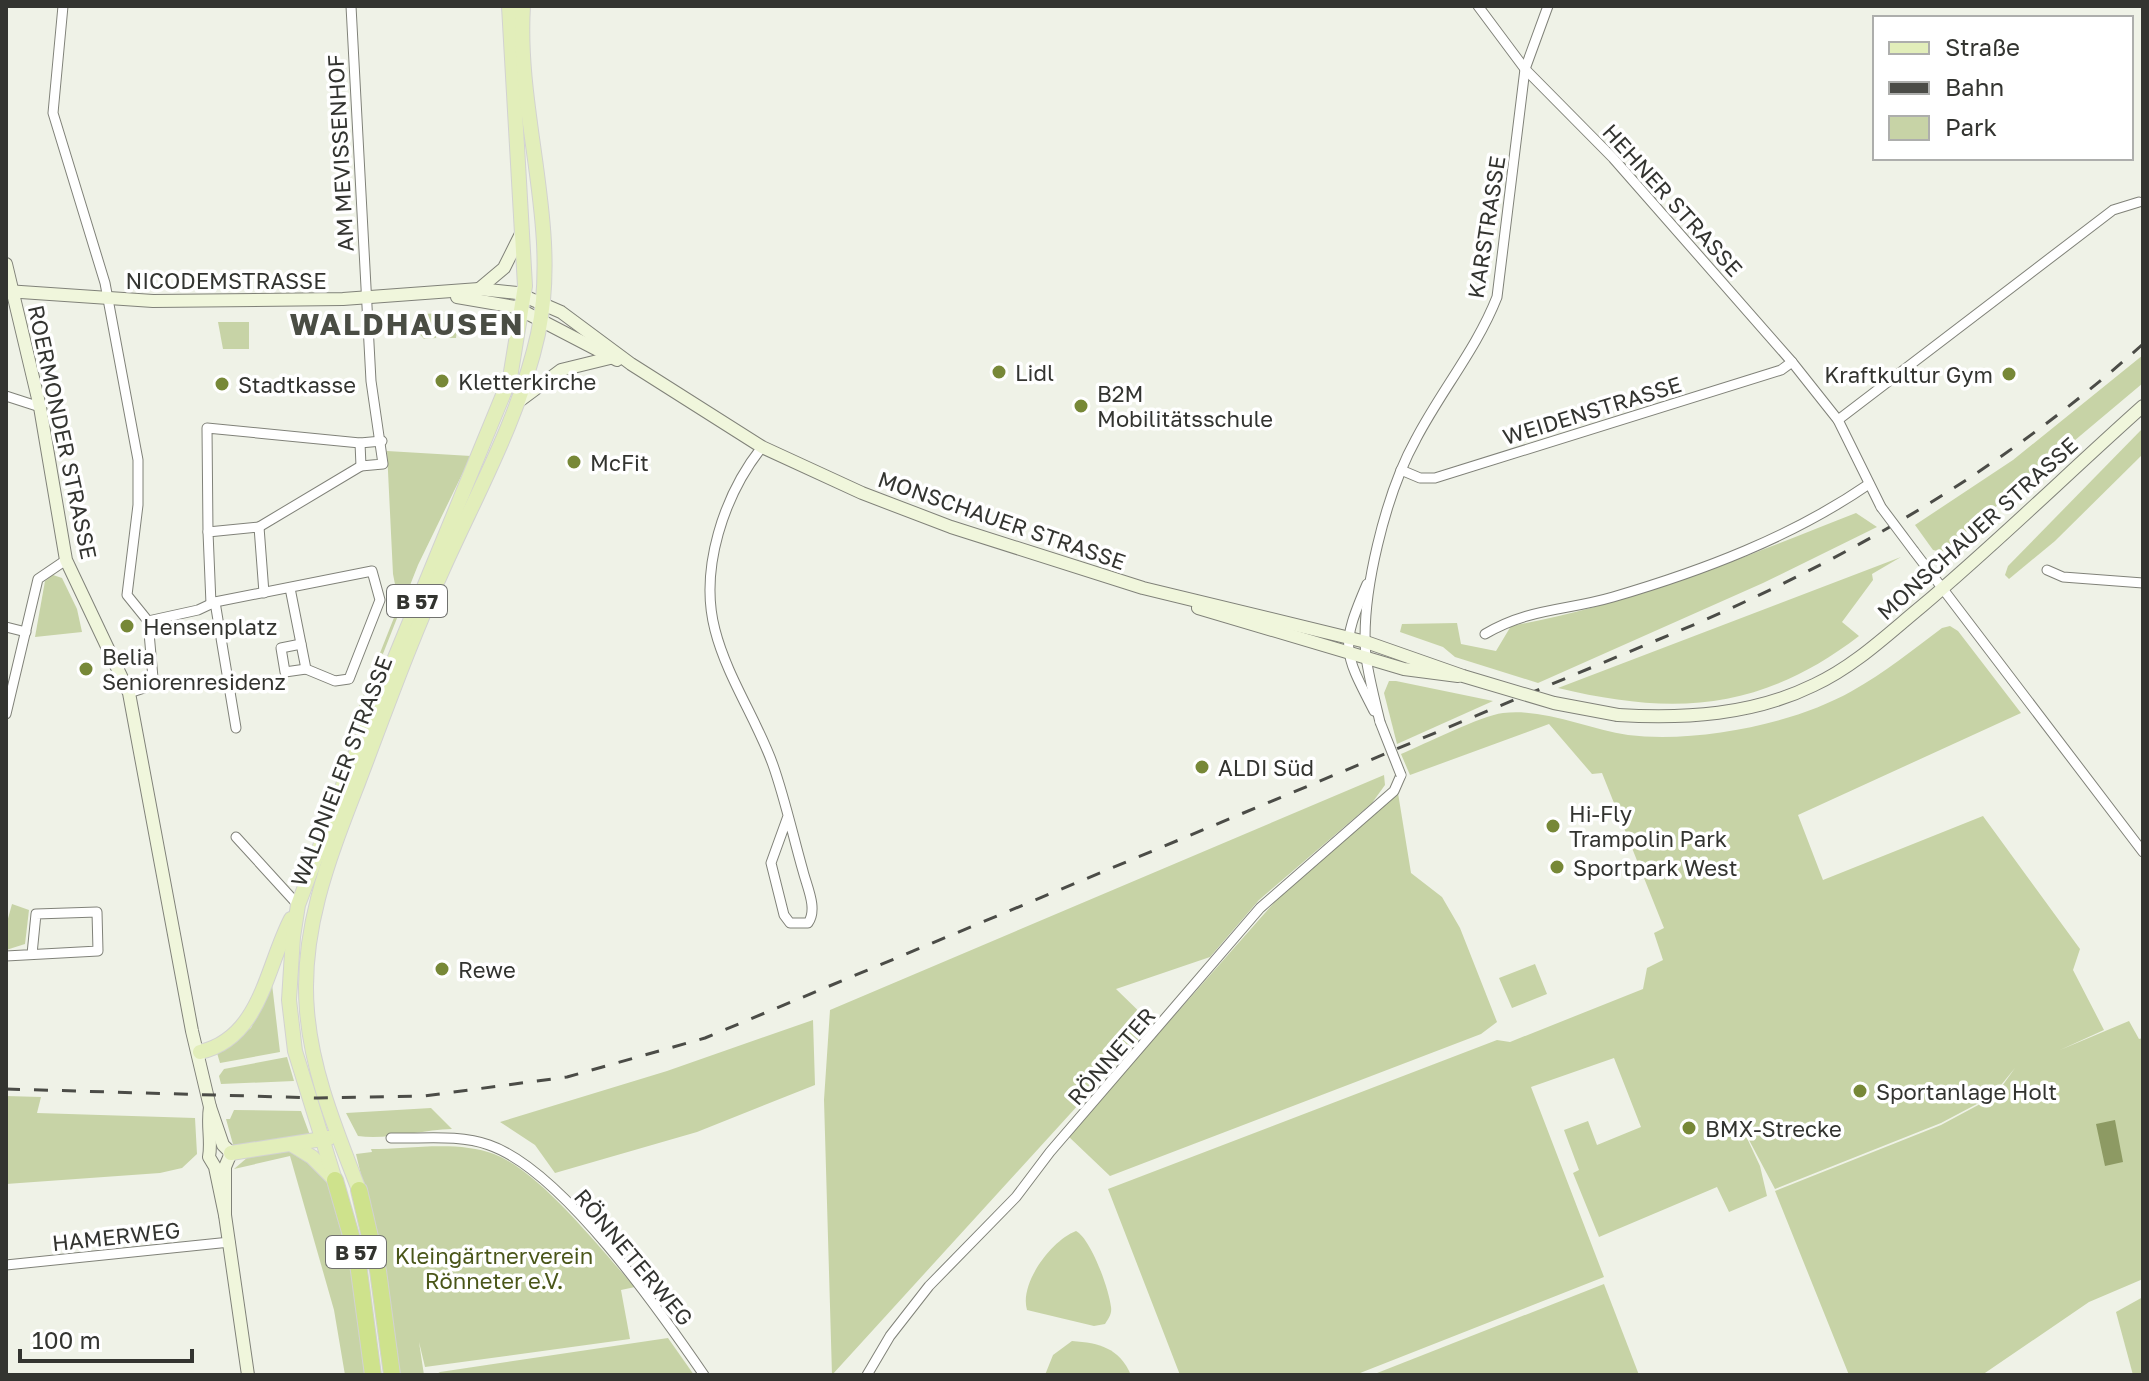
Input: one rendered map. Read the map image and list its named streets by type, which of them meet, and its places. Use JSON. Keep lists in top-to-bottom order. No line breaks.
{"streets":{"highway":["B 57","WALDNIELER STRASSE"],"main road":["NICODEMSTRASSE","ROERMONDER STRASSE","MONSCHAUER STRASSE"],"street":["AM MEVISSENHOF","HEHNER STRASSE","KARSTRASSE","WEIDENSTRASSE","RÖNNETER","HAMERWEG","RÖNNETERWEG"]},"crossings":[["AM MEVISSENHOF","NICODEMSTRASSE"],["HEHNER STRASSE","KARSTRASSE"],["HEHNER STRASSE","WEIDENSTRASSE"],["HEHNER STRASSE","MONSCHAUER STRASSE"],["KARSTRASSE","WEIDENSTRASSE"],["KARSTRASSE","MONSCHAUER STRASSE"],["KARSTRASSE","RÖNNETER"],["NICODEMSTRASSE","ROERMONDER STRASSE"],["NICODEMSTRASSE","MONSCHAUER STRASSE"],["NICODEMSTRASSE","WALDNIELER STRASSE"],["ROERMONDER STRASSE","HAMERWEG"],["MONSCHAUER STRASSE","WALDNIELER STRASSE"]],"districts":["WALDHAUSEN"],"parks":["Kleingärtnerverein Rönneter e.V."],"places":["Lidl","Kraftkultur Gym","Kletterkirche","Stadtkasse","B2M Mobilitätsschule","McFit","Hensenplatz","Belia Seniorenresidenz","ALDI Süd","Hi-Fly Trampolin Park","Sportpark West","Rewe","Sportanlage Holt","BMX-Strecke"],"legend":["Straße","Bahn","Park"],"scale_bar":"100 m"}
